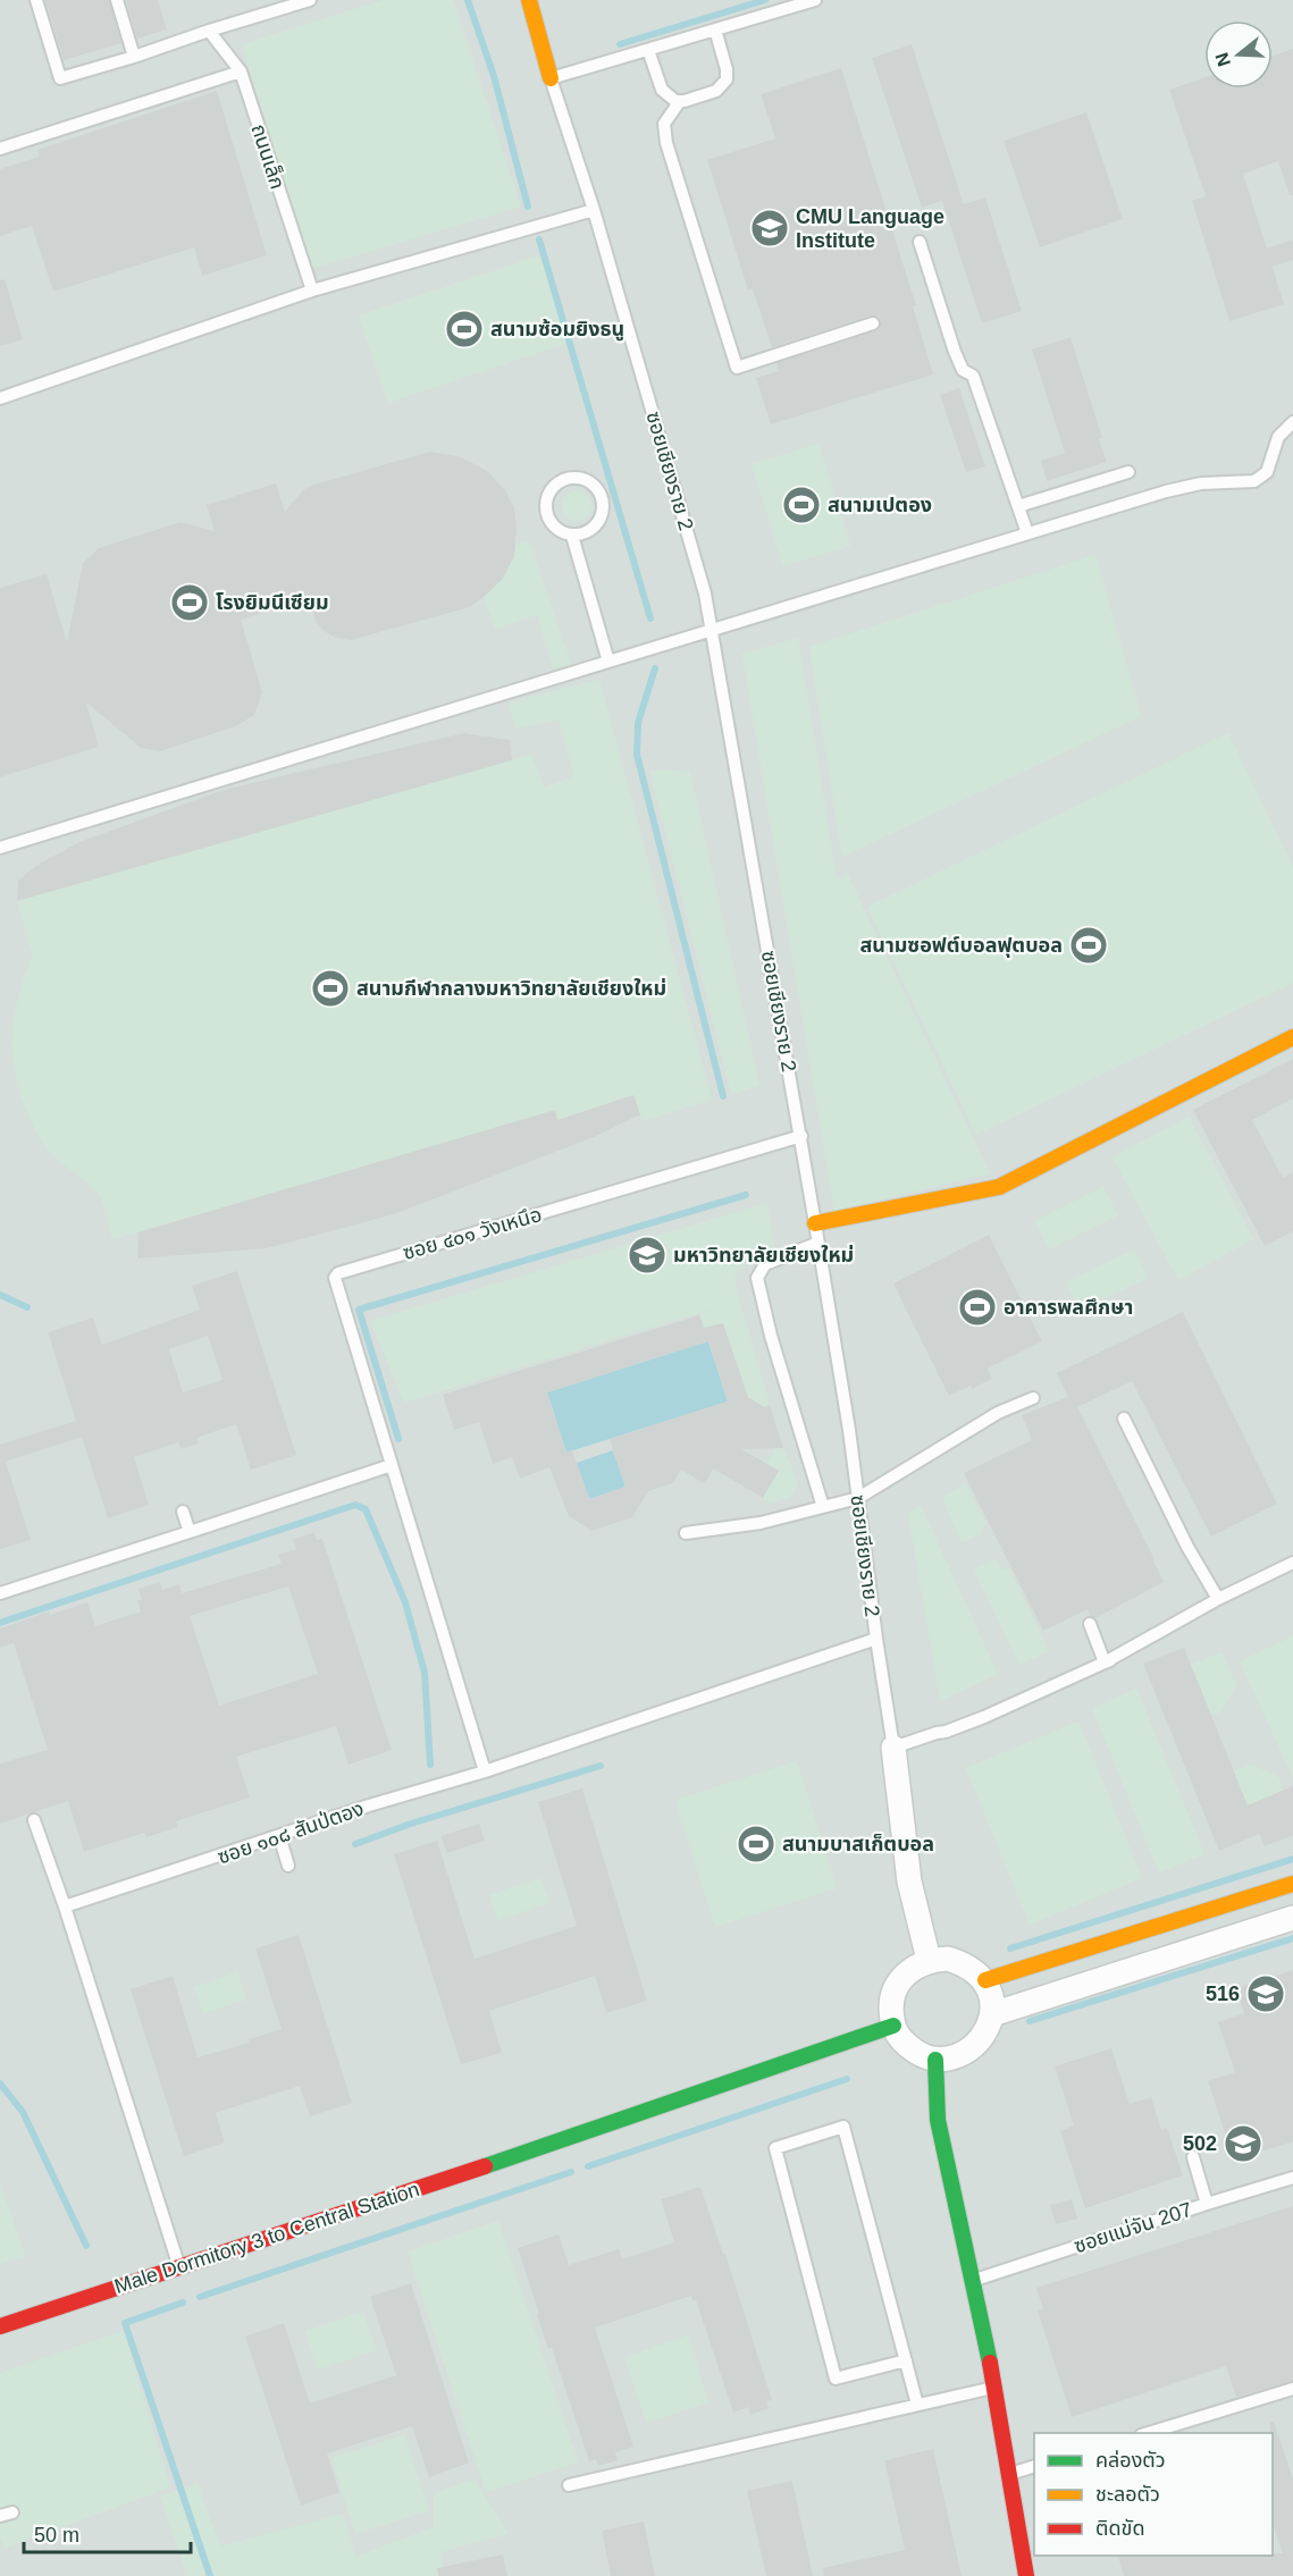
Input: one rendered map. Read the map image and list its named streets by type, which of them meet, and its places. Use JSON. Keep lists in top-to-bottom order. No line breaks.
{"streets":{"street":["ซอยเชียงราย 2"],"lane":["ถนนเล็ก","ซอย ๔๐๑ วังเหนึอ","ซอยแม่จัน 207","Male Dormitory 3 to Central Station"]},"crossings":[["ซอยเชียงราย 2","ซอย ๔๐๑ วังเหนึอ"]],"places":{"school or university":["CMU Language Institute","มหาวิทยาลัยเชียงใหม่","516","502"],"sports":["สนามซ้อมยิงธนู","สนามเปตอง","โรงยิมนีเซียม","สนามซอฟต์บอลฟุตบอล","สนามกีฬากลางมหาวิทยาลัยเชียงใหม่","อาคารพลศึกษา","สนามบาสเก็ตบอล"]},"legend":["คล่องตัว","ชะลอตัว","ติดขัด"],"scale_bar":"50 m","north":"left"}
